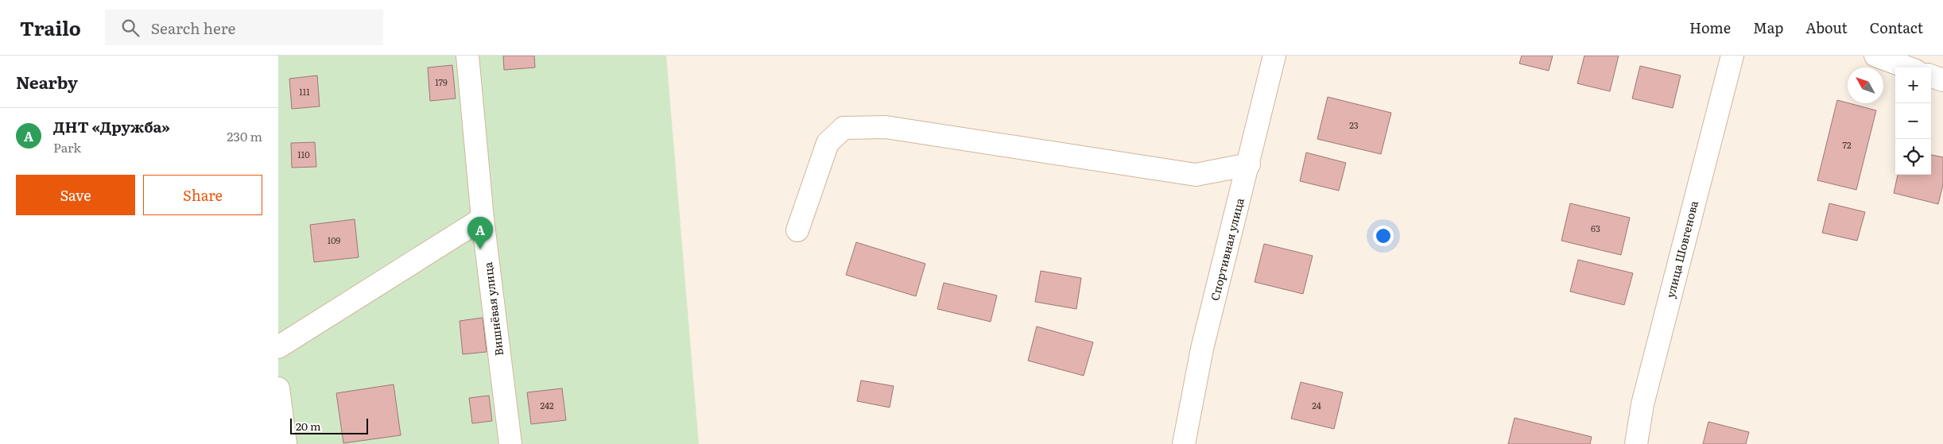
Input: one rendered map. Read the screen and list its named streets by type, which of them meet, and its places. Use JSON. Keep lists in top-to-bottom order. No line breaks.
{"streets":{"street":["Спортивная улица","улица Шовгенова","Вишнёвая улица"]},"house_numbers":["179","111","23","72","110","63","109","242","24"],"scale_bar":"20 m","north":"top left","page":{"header":"Trailo","search":"Search here","nav":["Home","Map","About","Contact"],"heading":"Nearby","map_buttons":["+","−"],"list":[{"mark":"A","name":"ДНТ «Дружба»","note":"Park","value":"230 m"}],"buttons":["Save","Share"],"pins":"A","scale":"20 m"}}
